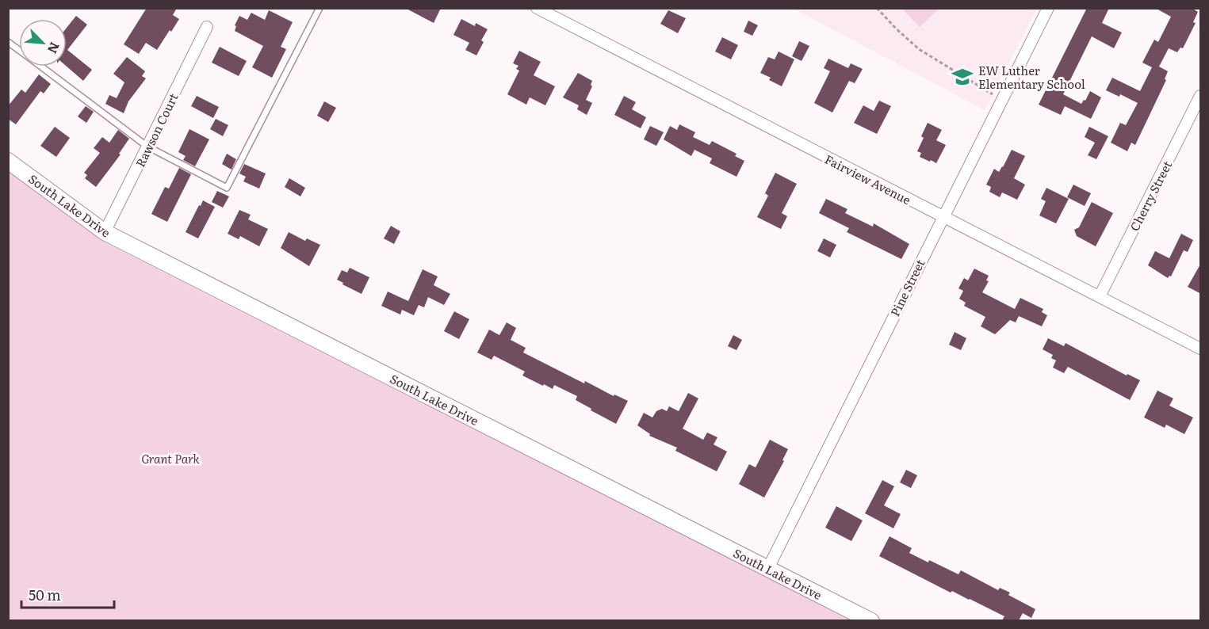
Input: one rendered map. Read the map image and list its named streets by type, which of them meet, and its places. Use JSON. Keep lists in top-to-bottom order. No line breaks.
{"streets":{"street":["Rawson Court","Fairview Avenue","Cherry Street","South Lake Drive","Pine Street"]},"crossings":[["Rawson Court","South Lake Drive"],["Fairview Avenue","Cherry Street"],["Fairview Avenue","Pine Street"],["South Lake Drive","Pine Street"]],"parks":["Grant Park"],"places":{"school or university":["EW Luther Elementary School"]},"scale_bar":"50 m","north":"bottom right"}
